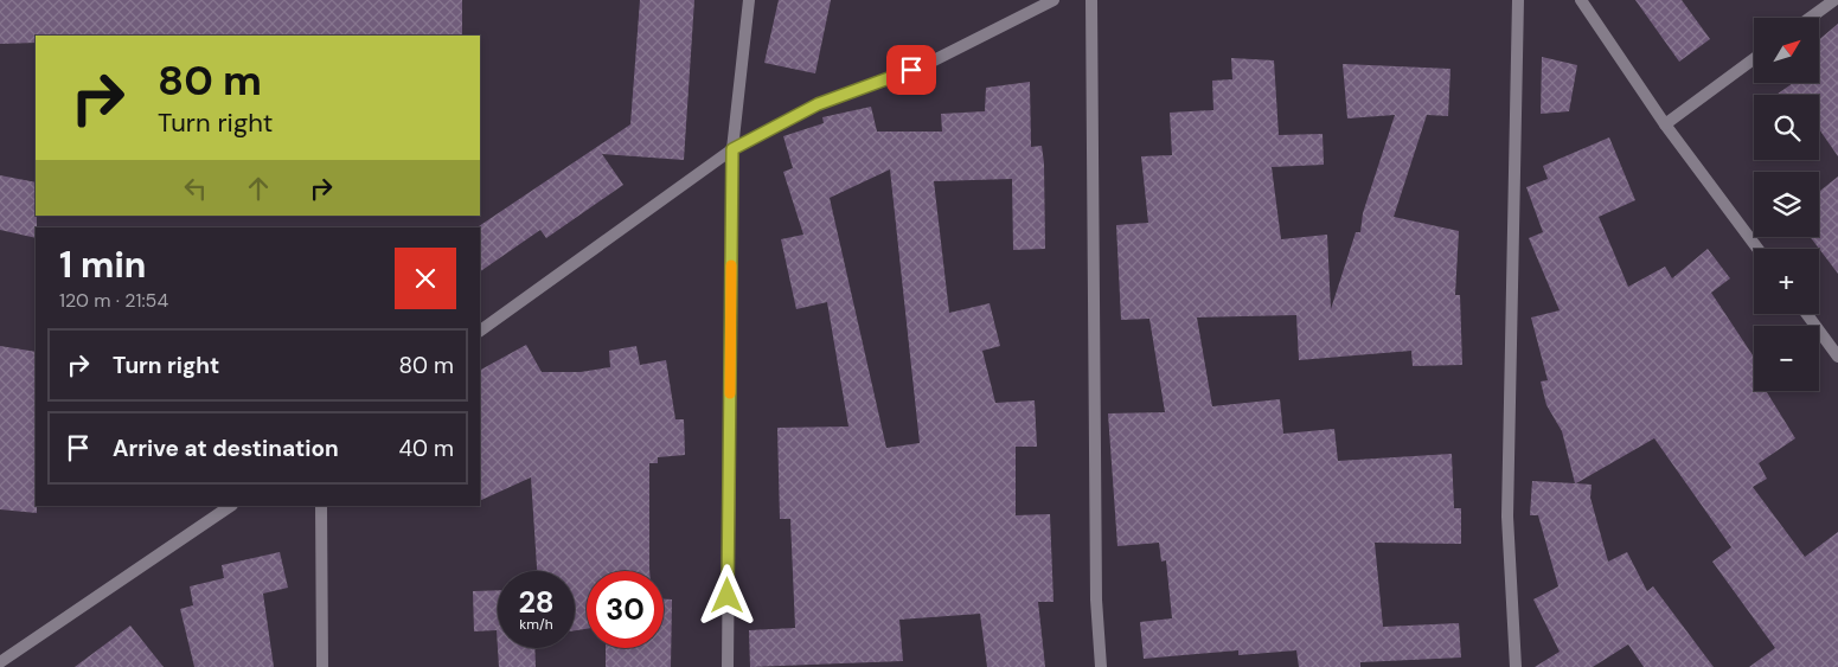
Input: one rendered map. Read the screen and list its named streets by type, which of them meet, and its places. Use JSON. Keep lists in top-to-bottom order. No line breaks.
{"north":"top right","page":{"map_buttons":["+","−"],"turn":["80 m","Turn right"],"heading":["1 min","120 m · 21:54"],"list":[{"name":"Turn right","value":"80 m"},{"name":"Arrive at destination","value":"40 m"}],"speed":"28 km/h","limit":"30"}}
